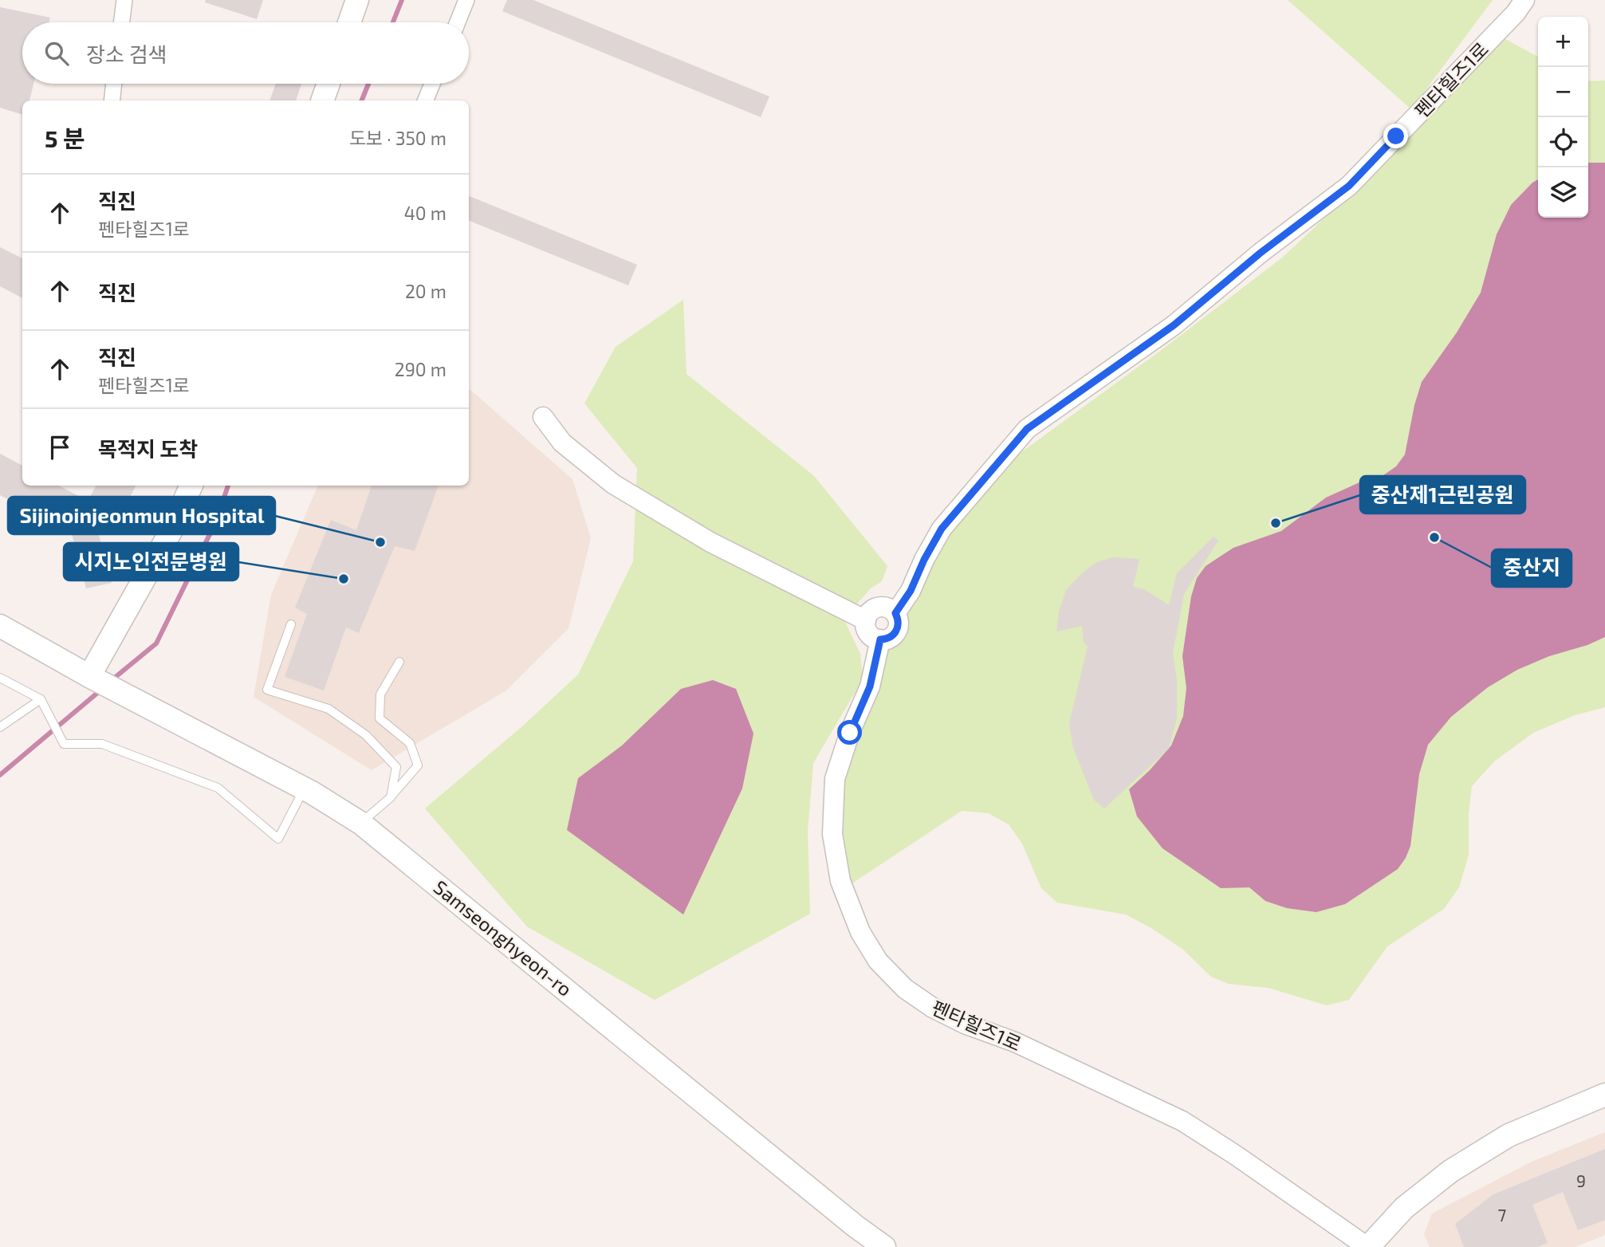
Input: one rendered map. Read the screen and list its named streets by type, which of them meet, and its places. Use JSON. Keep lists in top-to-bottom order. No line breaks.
{"streets":{"main road":["Samseonghyeon-ro"],"street":["펜타힐즈1로"]},"places":["중산제1근린공원","중산지","Sijinoinjeonmun Hospital","시지노인전문병원"],"house_numbers":["9","7"],"page":{"map_buttons":["+","−"],"search":"장소 검색","heading":["5 분","도보 · 350 m"],"list":[["직진","펜타힐즈1로","40 m"],["직진","20 m"],["직진","펜타힐즈1로","290 m"],"목적지 도착"]}}
